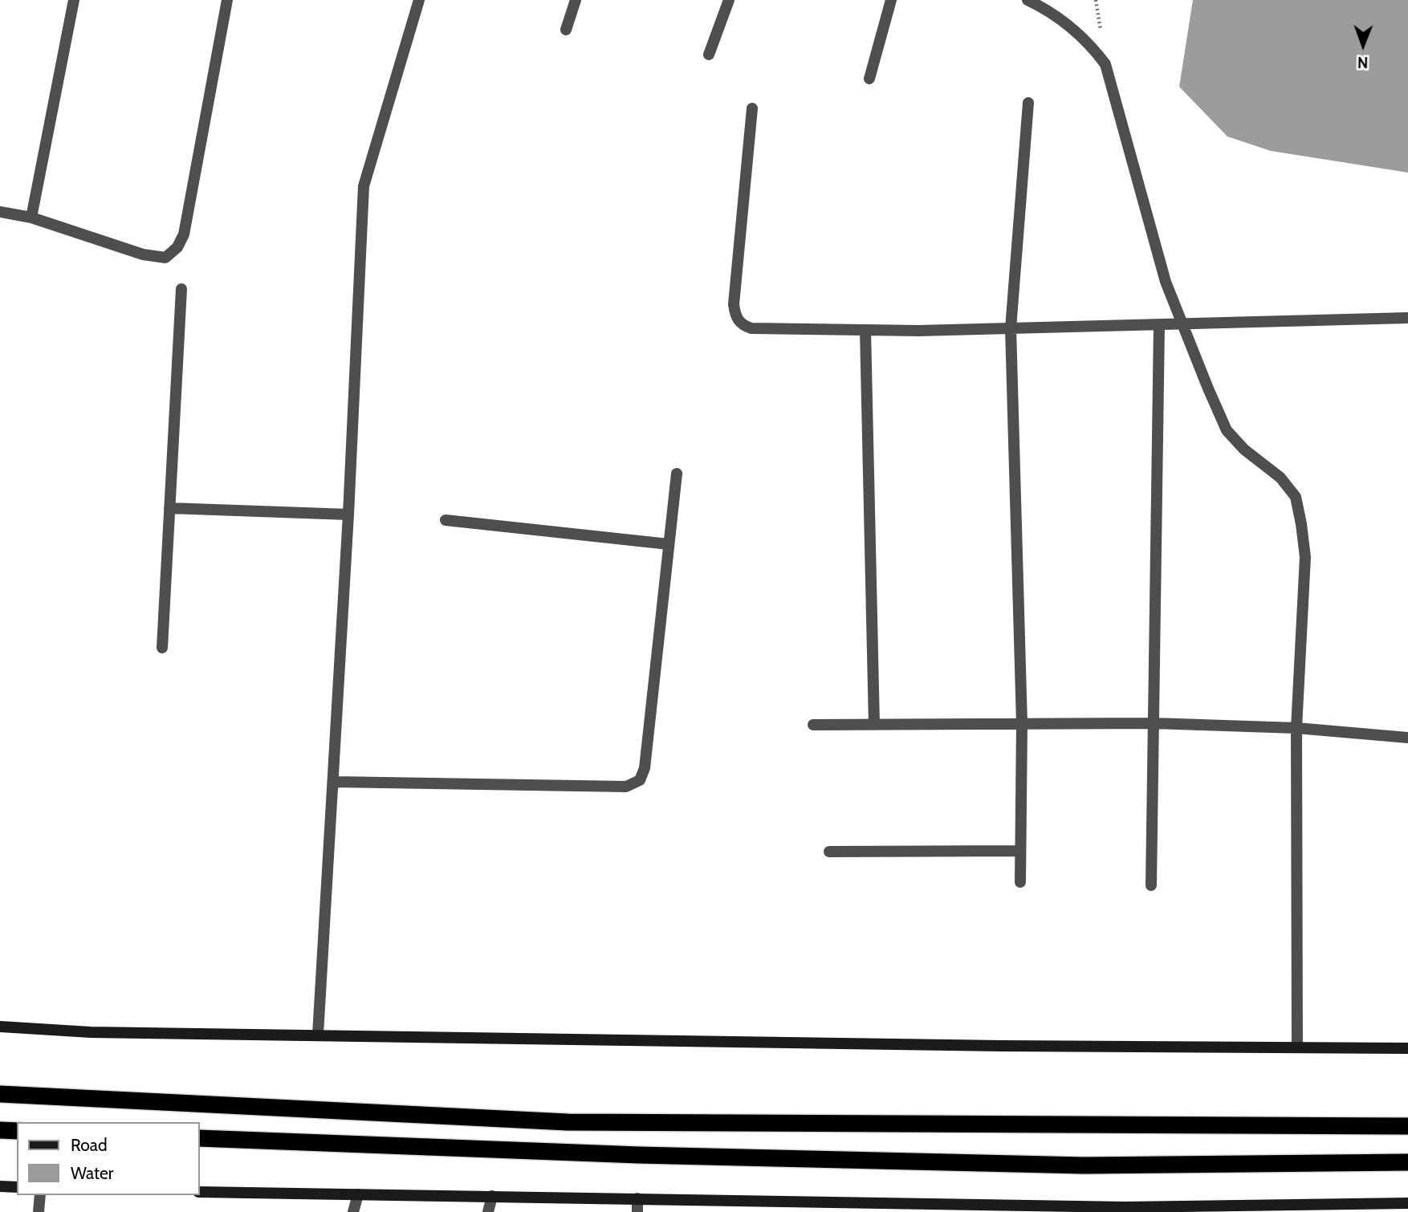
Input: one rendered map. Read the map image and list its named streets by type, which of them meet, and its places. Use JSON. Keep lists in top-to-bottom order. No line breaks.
{"legend":["Road","Water"],"north":"bottom"}
